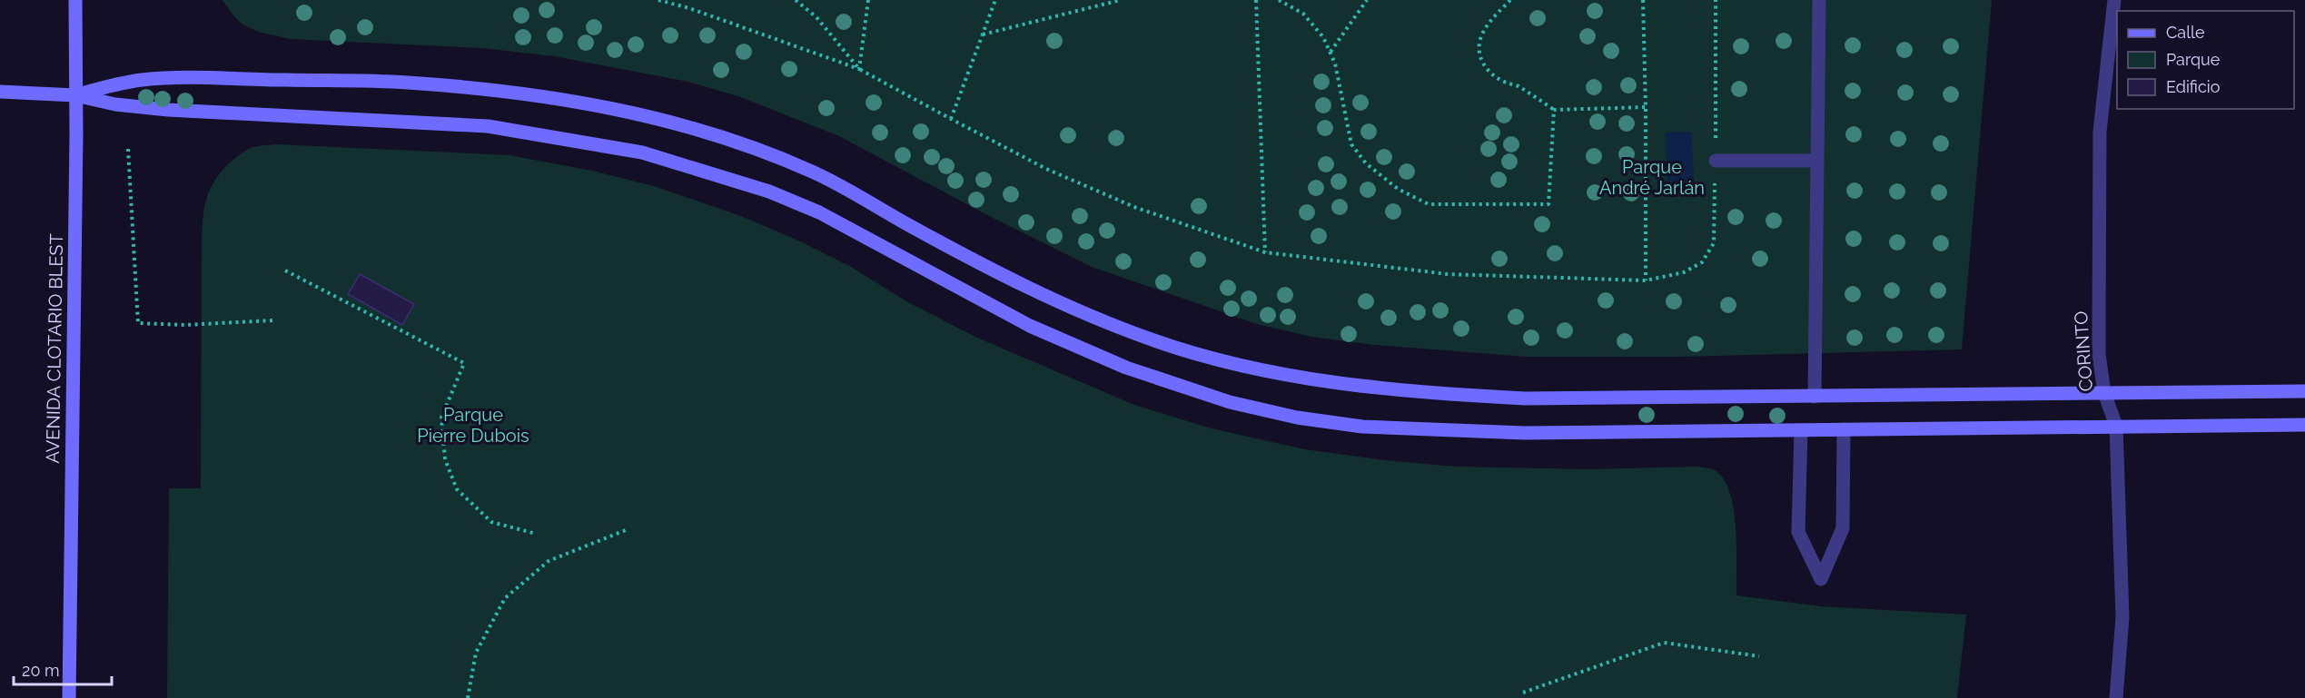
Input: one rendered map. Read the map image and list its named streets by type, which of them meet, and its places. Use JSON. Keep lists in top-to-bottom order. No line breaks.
{"streets":{"main road":["AVENIDA CLOTARIO BLEST"],"street":["CORINTO"]},"parks":["Parque André Jarlán","Parque Pierre Dubois"],"legend":["Calle","Parque","Edificio"],"scale_bar":"20 m"}
